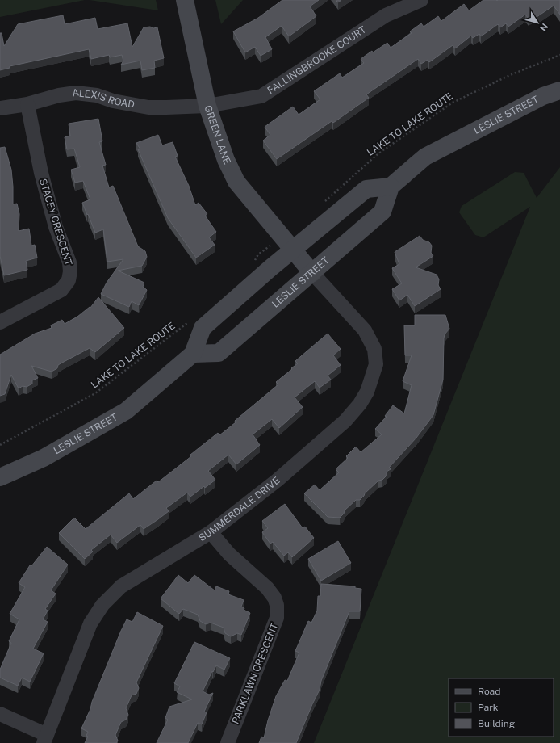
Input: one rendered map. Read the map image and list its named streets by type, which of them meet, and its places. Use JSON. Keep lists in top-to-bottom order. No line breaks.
{"streets":{"main road":["LESLIE STREET","GREEN LANE"],"street":["FALLINGBROOKE COURT","ALEXIS ROAD","STACEY CRESCENT","SUMMERDALE DRIVE","PARKLAWN CRESCENT"],"path":["LAKE TO LAKE ROUTE"]},"crossings":[["FALLINGBROOKE COURT","ALEXIS ROAD"],["FALLINGBROOKE COURT","GREEN LANE"],["ALEXIS ROAD","GREEN LANE"],["ALEXIS ROAD","STACEY CRESCENT"],["LESLIE STREET","GREEN LANE"],["LESLIE STREET","SUMMERDALE DRIVE"],["GREEN LANE","SUMMERDALE DRIVE"],["SUMMERDALE DRIVE","PARKLAWN CRESCENT"]],"legend":["Road","Park","Building"],"north":"bottom right"}
